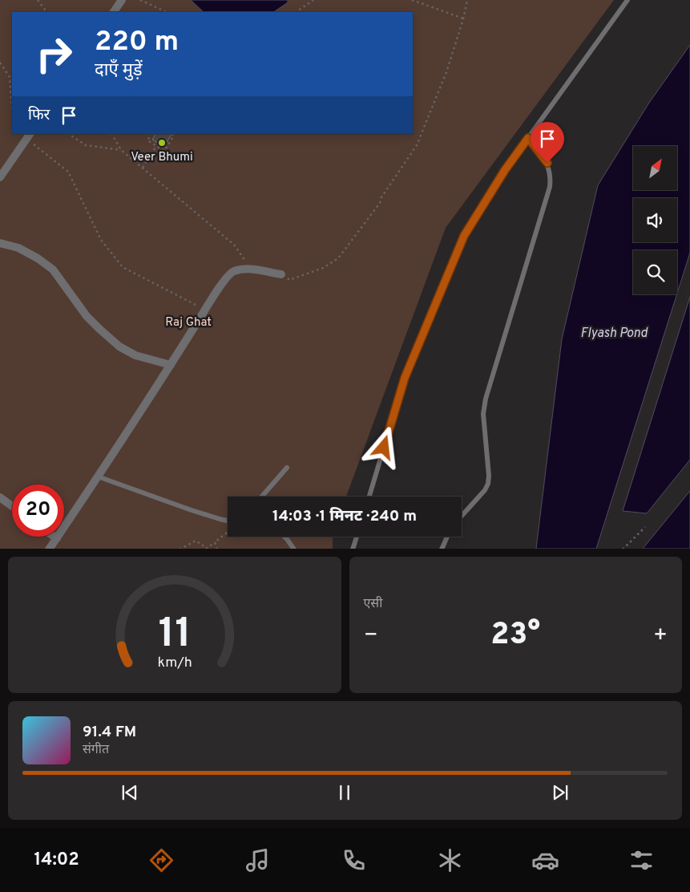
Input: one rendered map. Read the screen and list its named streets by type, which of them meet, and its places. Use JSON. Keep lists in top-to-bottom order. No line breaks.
{"water":["Flyash Pond"],"parks":["Raj Ghat"],"places":["Veer Bhumi"],"north":"top right","page":{"turn":["220 m","दाएँ मुड़ें"],"then":"फिर","limit":"20","trip":"14:03 · 1 मिनट · 240 m","tile":"एसी","heat":["−","23°","+"],"song":["91.4 FM","संगीत"],"tabs":"14:02","gauge":["11","km/h"]}}
